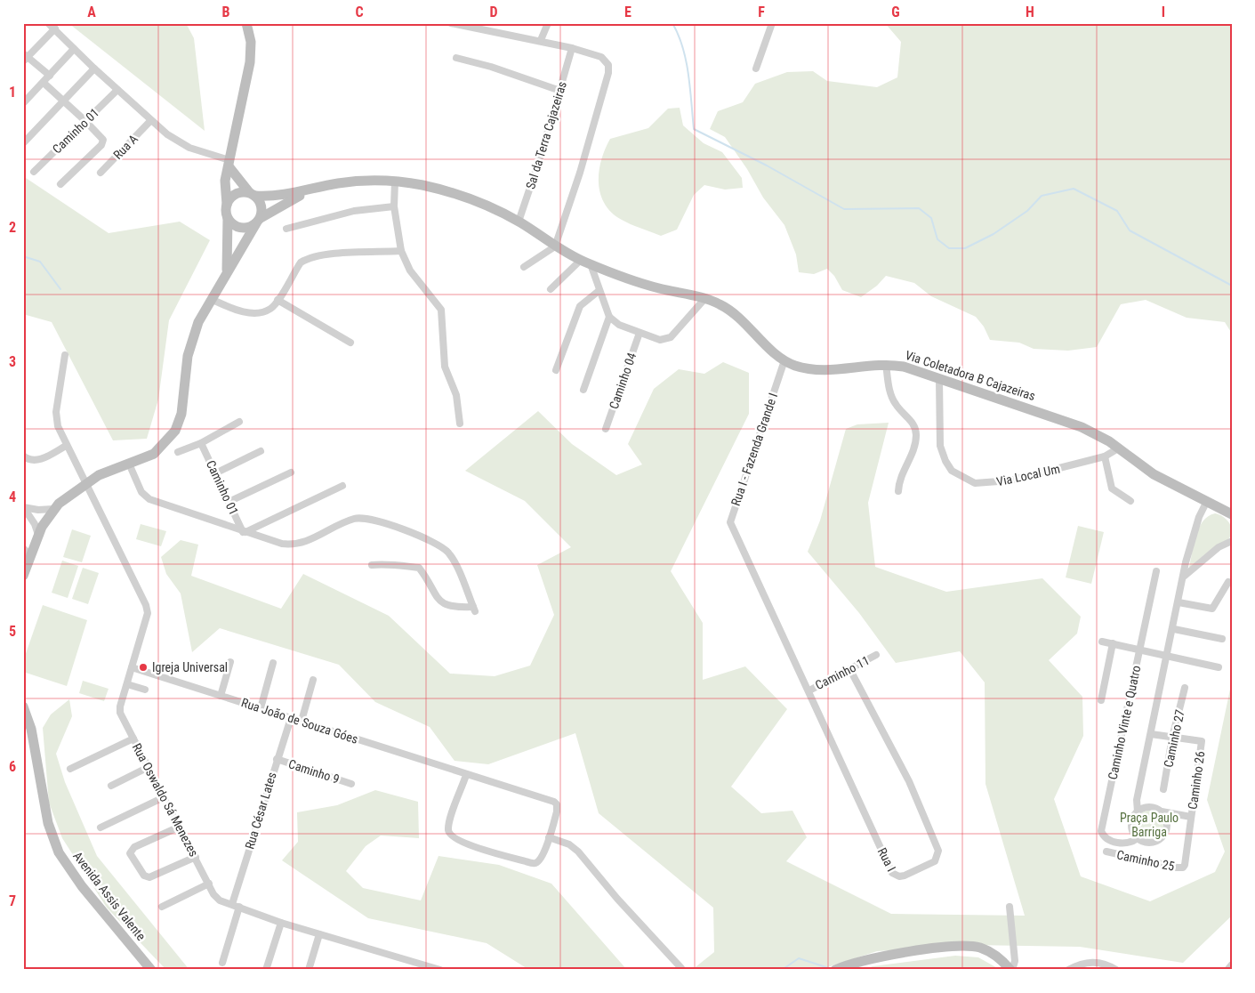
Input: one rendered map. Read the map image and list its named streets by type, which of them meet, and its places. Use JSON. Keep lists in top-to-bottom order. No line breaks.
{"streets":{"main road":["Via Coletadora B Cajazeiras","Avenida Assis Valente"],"street":["Caminho 01","Sal da Terra Cajazeiras","Rua A","Caminho 04","Rua I - Fazenda Grande I","Via Local Um","Caminho 11","Rua João de Souza Góes","Caminho Vinte e Quatro","Caminho 27","Caminho 9","Caminho 26","Rua Oswaldo Sá Menezes","Rua César Lates","Rua I","Caminho 25"]},"crossings":[["Sal da Terra Cajazeiras","Via Coletadora B Cajazeiras"],["Via Coletadora B Cajazeiras","Rua I - Fazenda Grande I"],["Via Coletadora B Cajazeiras","Via Local Um"],["Rua I - Fazenda Grande I","Rua I"],["Caminho 11","Rua I"],["Rua João de Souza Góes","Rua Oswaldo Sá Menezes"],["Rua João de Souza Góes","Rua César Lates"],["Caminho 27","Caminho 26"],["Caminho 9","Rua César Lates"],["Caminho 26","Caminho 25"],["Rua Oswaldo Sá Menezes","Rua César Lates"]],"parks":["Praça Paulo Barriga"],"places":["Igreja Universal"],"grid":{"columns":["A","B","C","D","E","F","G","H","I"],"rows":["1","2","3","4","5","6","7"]}}
